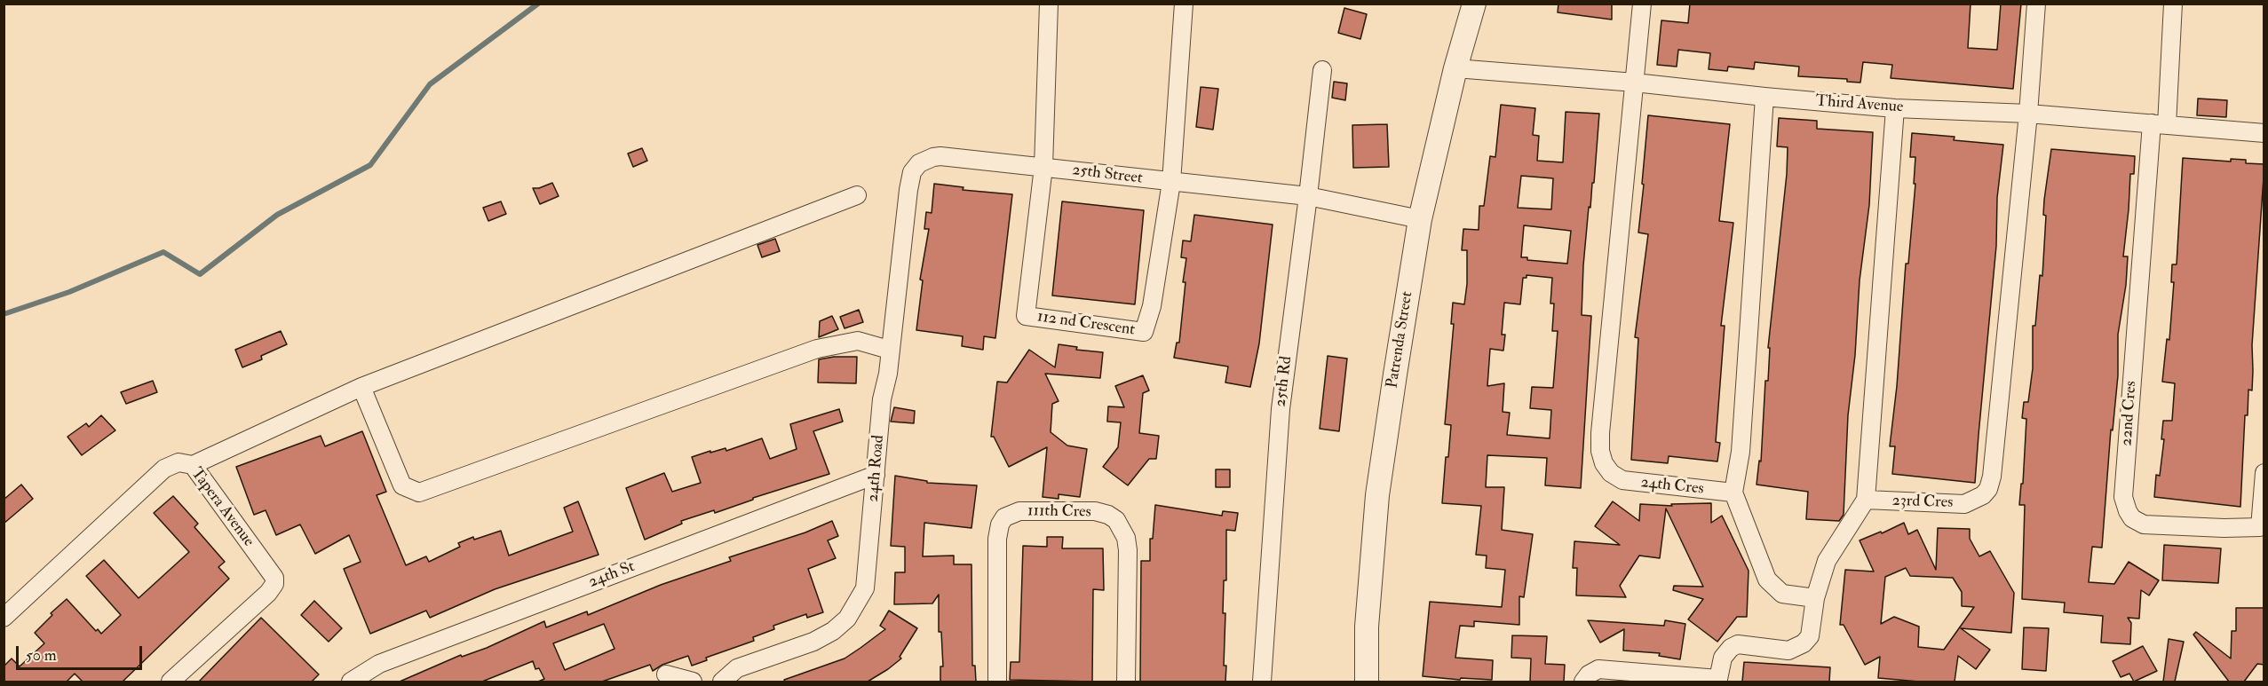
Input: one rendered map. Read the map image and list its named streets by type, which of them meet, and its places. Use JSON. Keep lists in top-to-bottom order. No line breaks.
{"streets":{"street":["Third Avenue","25th Street","112 nd Crescent","Patrenda Street","25th Rd","22nd Cres","24th Road","24th Cres","23rd Cres","Tapera Avenue","111th Cres","24th St"]},"crossings":[["Third Avenue","Patrenda Street"],["Third Avenue","22nd Cres"],["Third Avenue","24th Cres"],["Third Avenue","23rd Cres"],["25th Street","112 nd Crescent"],["25th Street","25th Rd"],["25th Street","24th Road"],["24th Road","24th St"]],"scale_bar":"50 m"}
